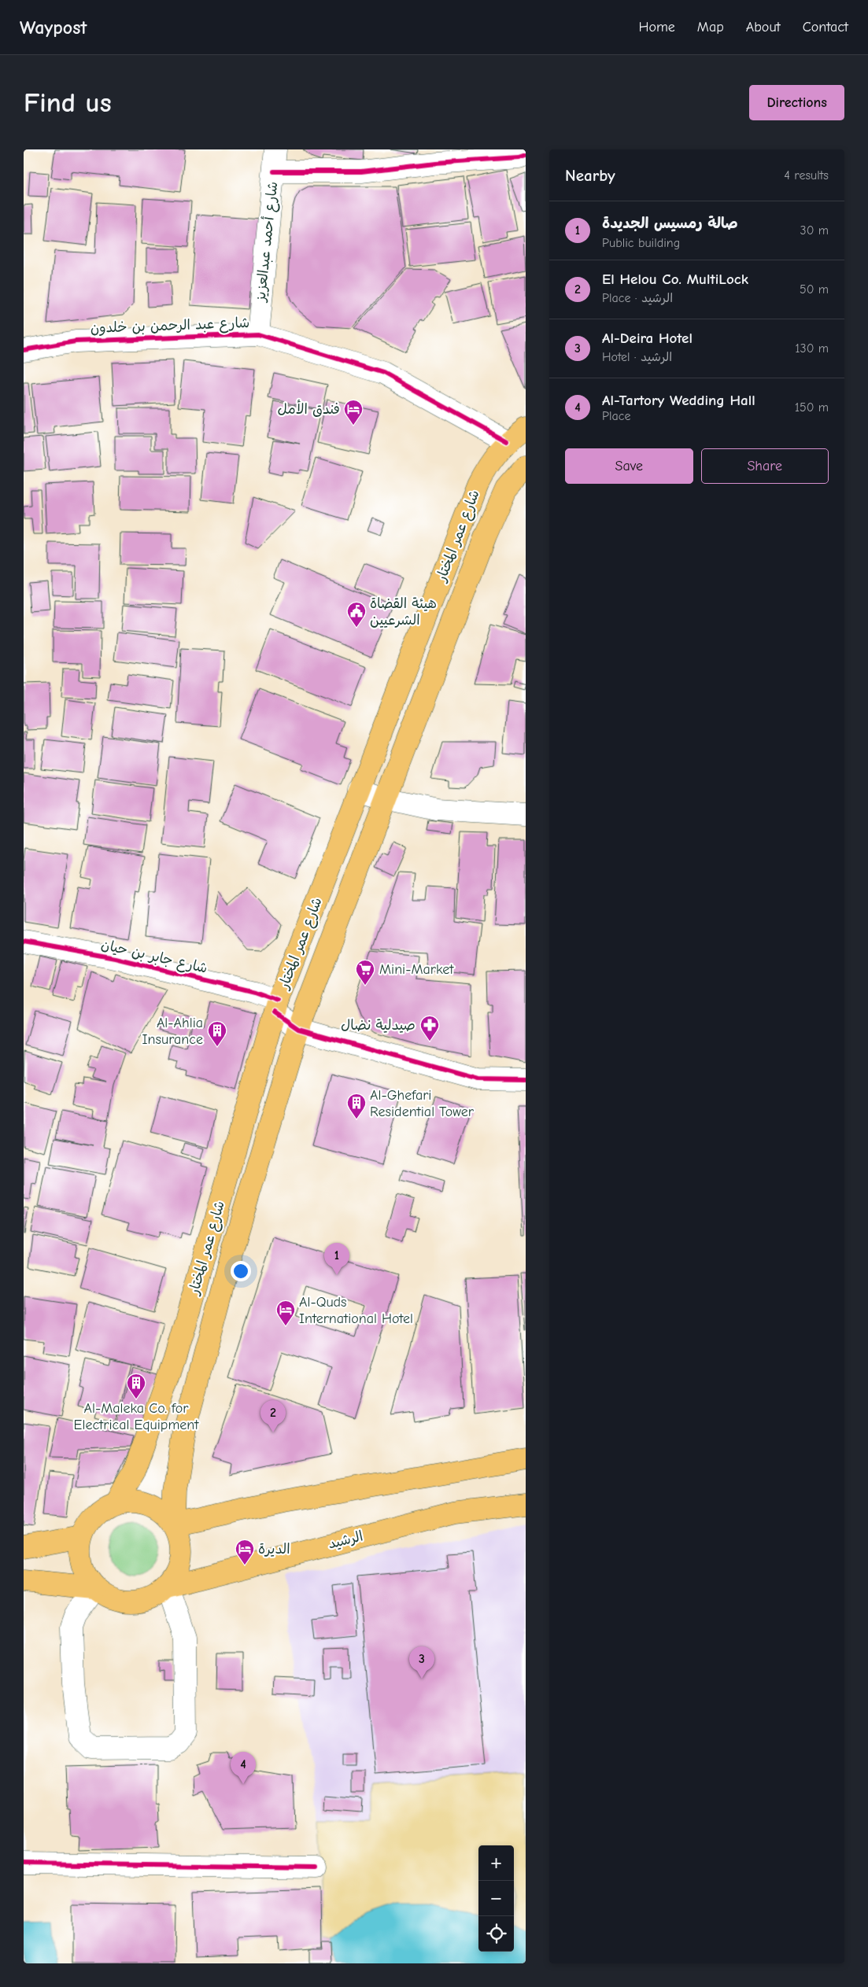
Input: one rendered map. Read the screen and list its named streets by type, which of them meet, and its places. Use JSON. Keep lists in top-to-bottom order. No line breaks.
{"streets":{"main road":["شارع عمر المختار","الرشيد"],"street":["شارع أحمد عبدالعزيز","شارع عبد الرحمن بن خلدون","شارع جابر بن حيان"]},"crossings":[["شارع أحمد عبدالعزيز","شارع عبد الرحمن بن خلدون"],["شارع عبد الرحمن بن خلدون","شارع عمر المختار"],["شارع عمر المختار","شارع جابر بن حيان"],["شارع عمر المختار","الرشيد"]],"places":{"hotel":["فندق الأمل","Al-Quds International Hotel","الديرة"],"public building":["هيئة القضاة الشرعيين"],"supermarket":["Mini-Market"],"pharmacy":["صيدلية نضال"],"building":["Al-Ahlia Insurance","Al-Ghefari Residential Tower","Al-Maleka Co. for Electrical Equipment"]},"page":{"header":"Waypost","nav":["Home","Map","About","Contact"],"buttons":["Directions",["Save","Share"]],"title":"Find us","heading":["Nearby","4 results"],"list":[{"mark":"1","name":"صالة رمسيس الجديدة","note":"Public building","value":"30 m"},{"mark":"2","name":"El Helou Co. MultiLock","note":"Place · الرشيد","value":"50 m"},{"mark":"3","name":"Al-Deira Hotel","note":"Hotel · الرشيد","value":"130 m"},{"mark":"4","name":"Al-Tartory Wedding Hall","note":"Place","value":"150 m"}],"pins":["1","2","3","4"],"map_buttons":["+","−"]}}
